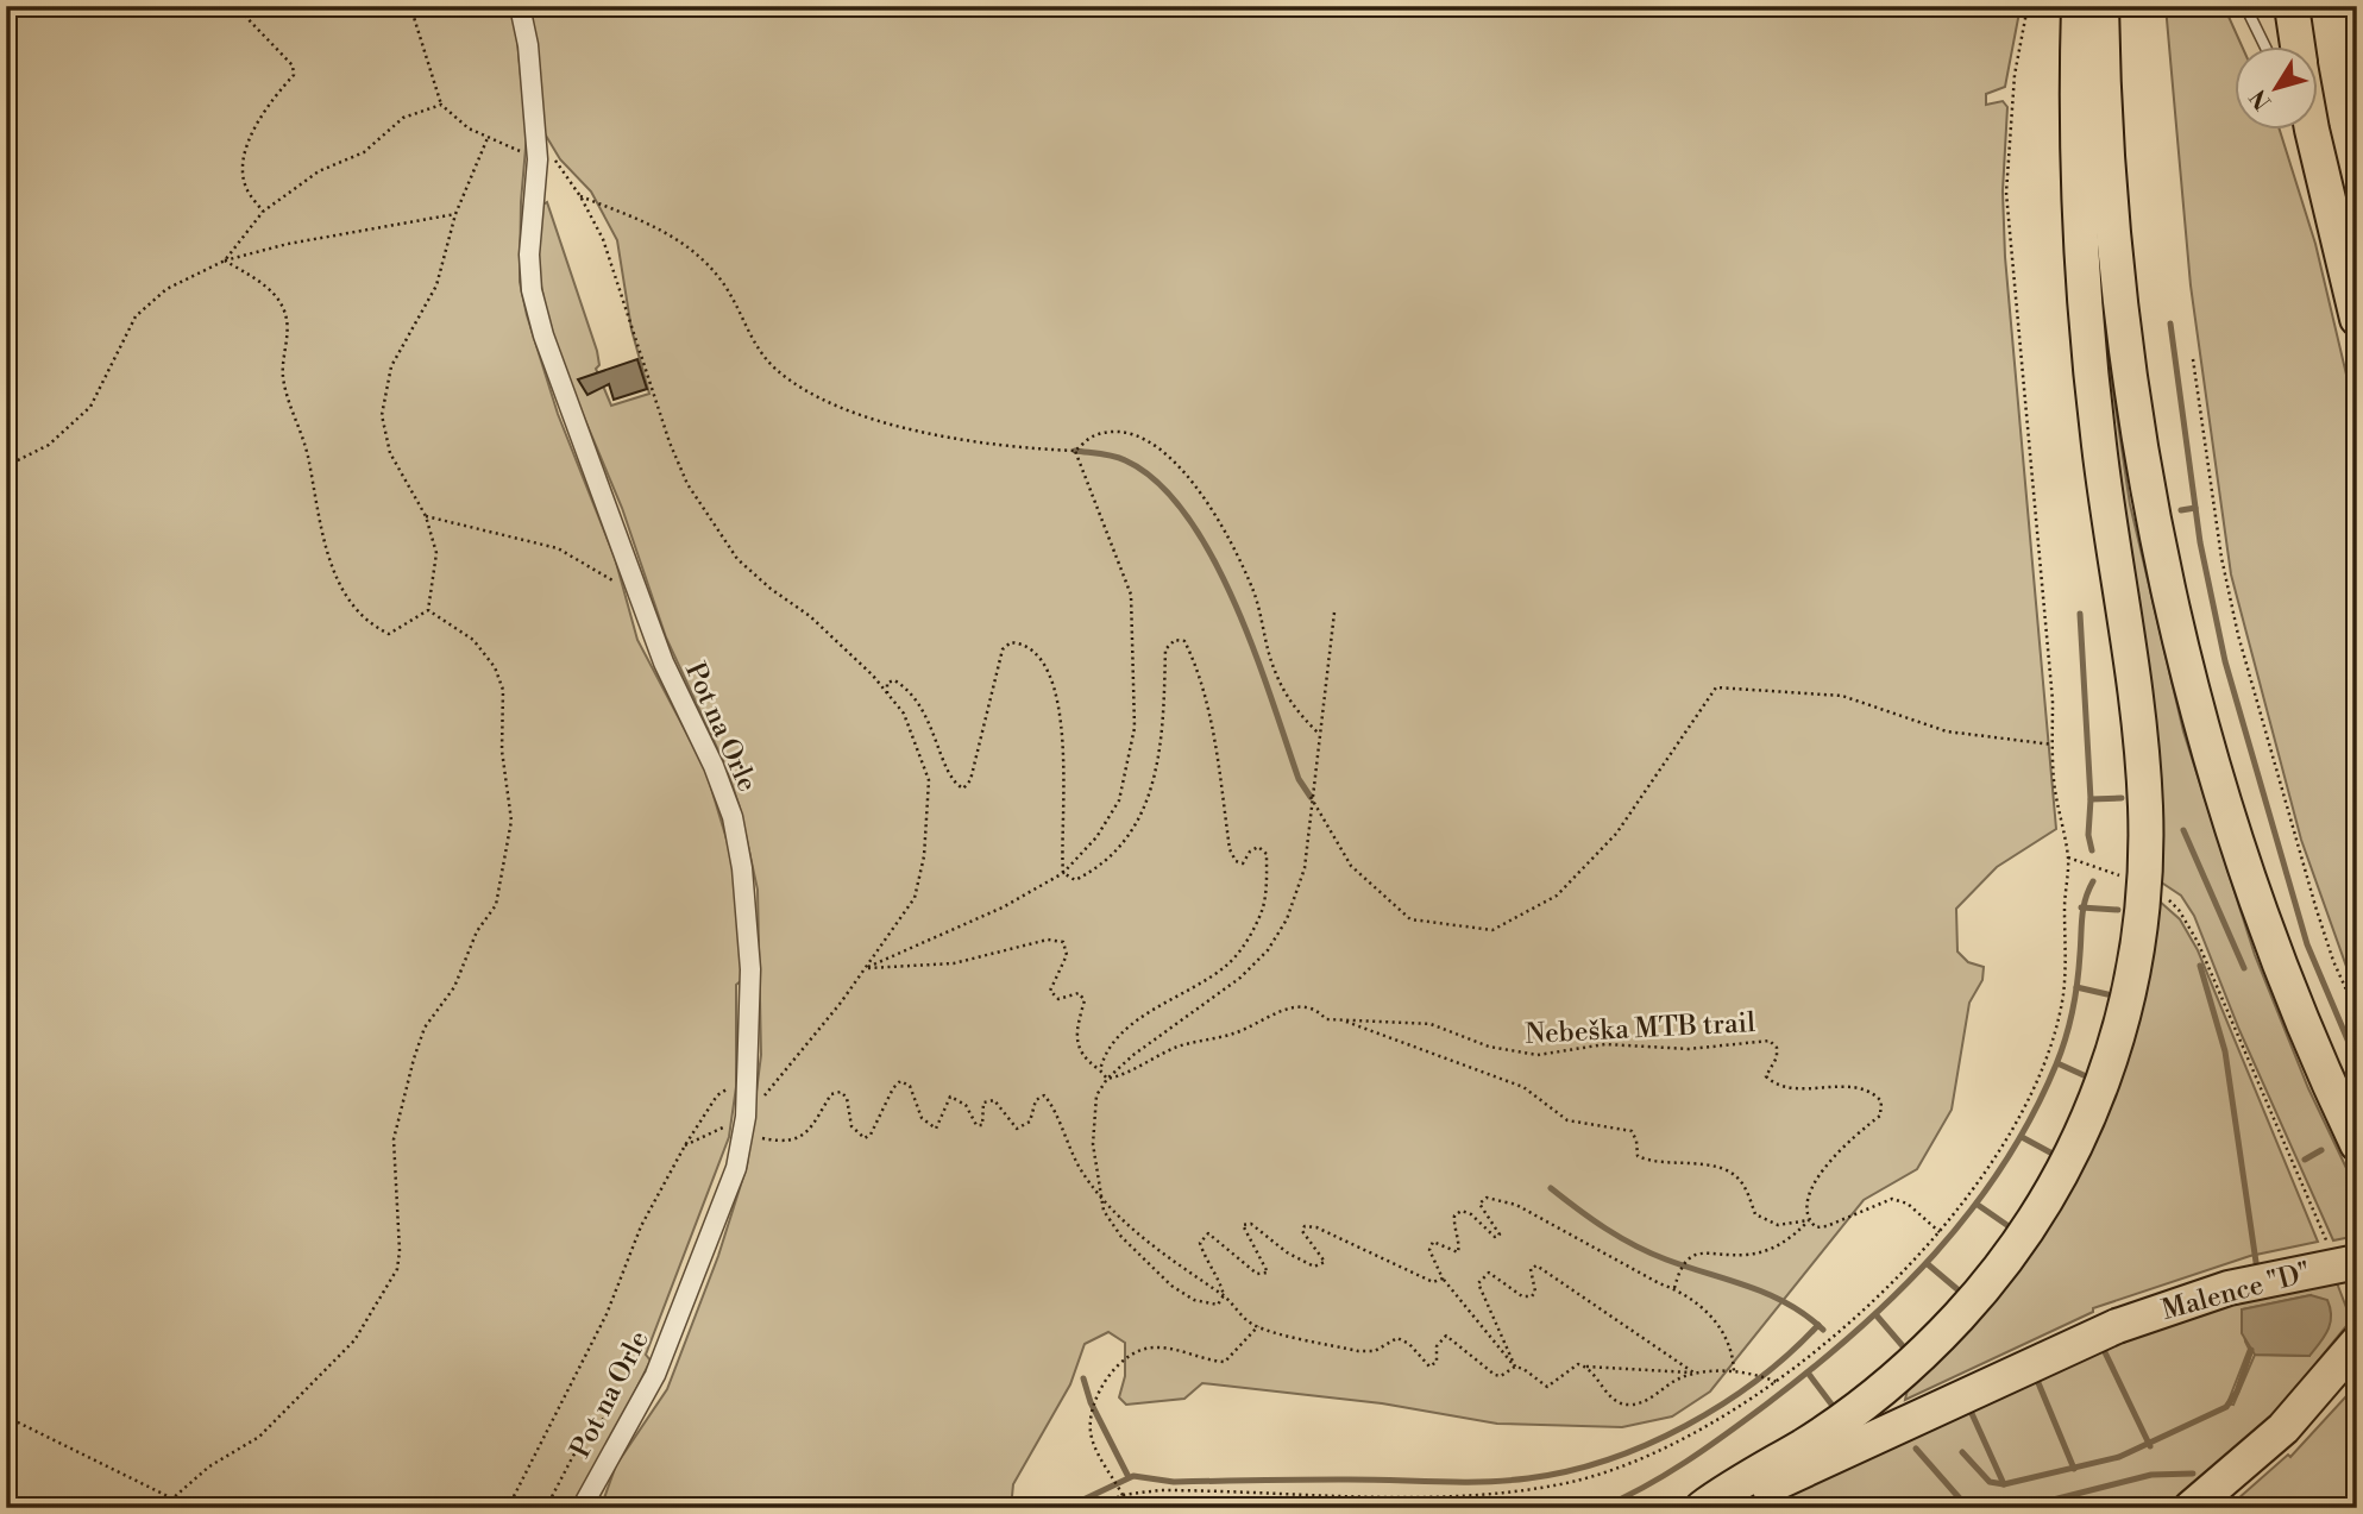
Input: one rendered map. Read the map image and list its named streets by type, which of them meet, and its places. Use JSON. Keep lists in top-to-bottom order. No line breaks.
{"streets":{"highway":["Malence \"D\""],"street":["Pot na Orle"],"path":["Nebeška MTB trail"]},"north":"bottom left"}
